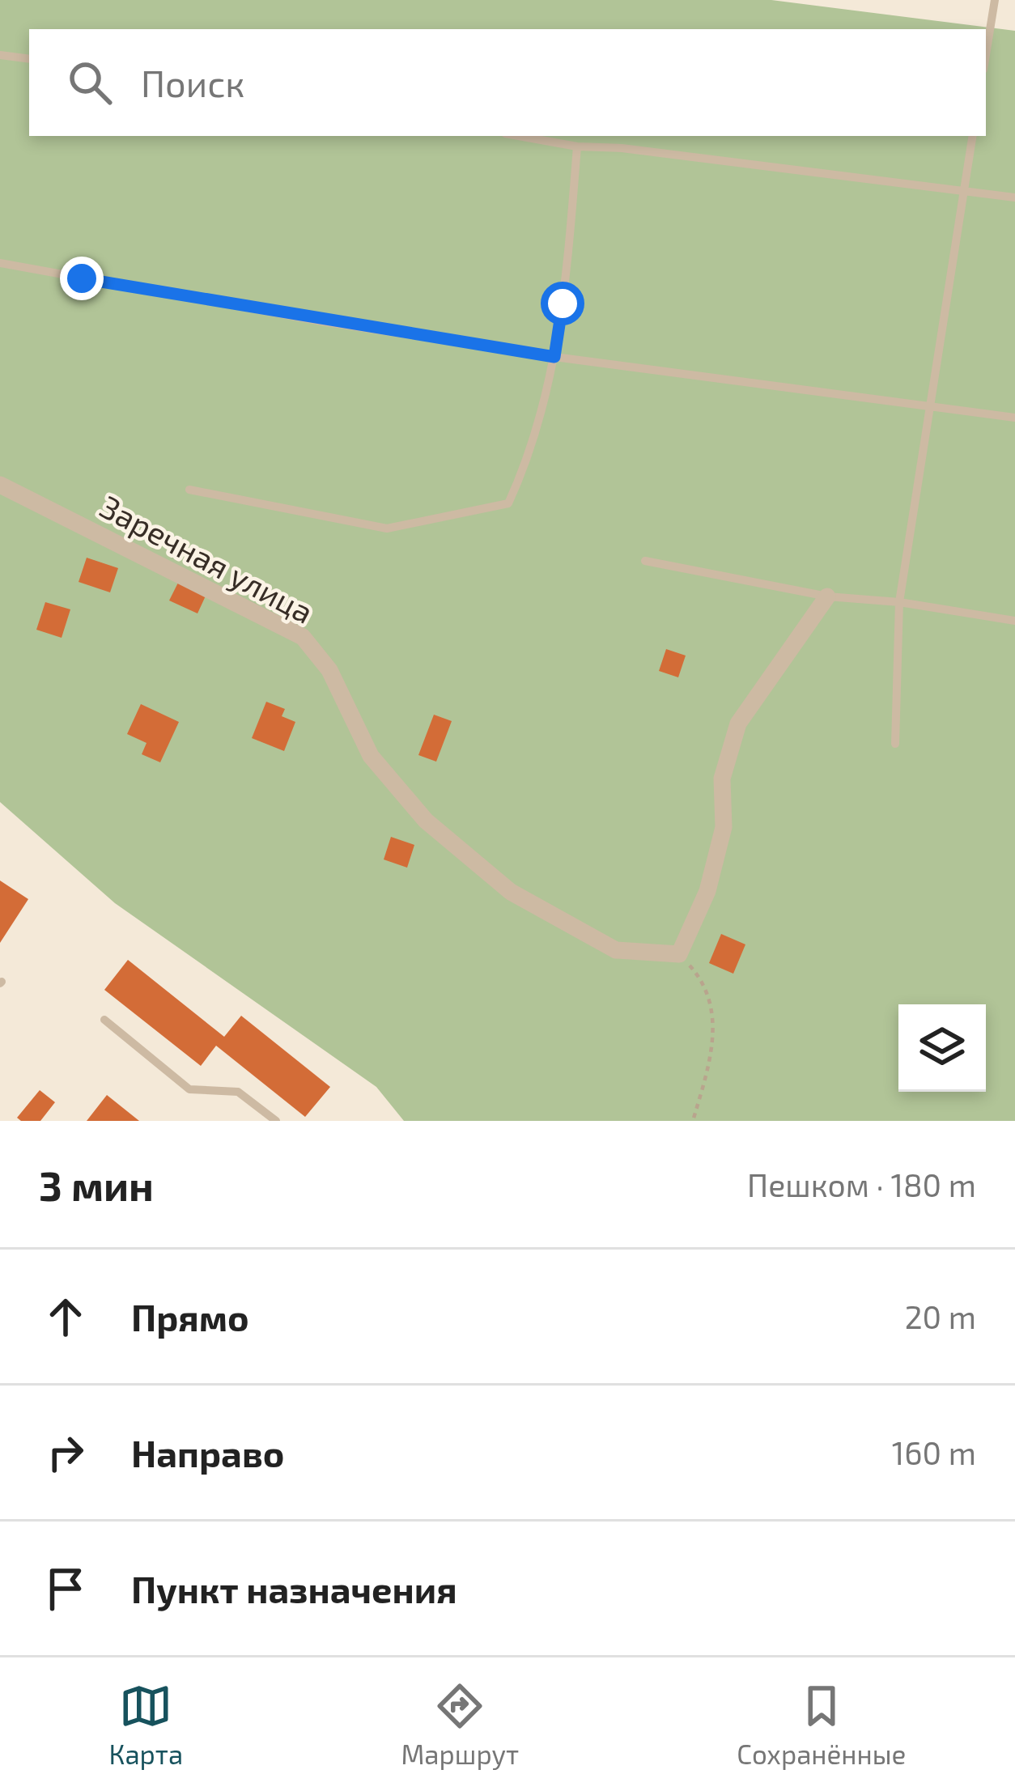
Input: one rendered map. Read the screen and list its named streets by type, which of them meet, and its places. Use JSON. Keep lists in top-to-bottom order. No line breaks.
{"streets":{"street":["Заречная улица"]},"page":{"search":"Поиск","heading":["3 мин","Пешком · 180 m"],"list":[["Прямо","20 m"],["Направо","160 m"],"Пункт назначения"],"nav":["Карта","Маршрут","Сохранённые"]}}
